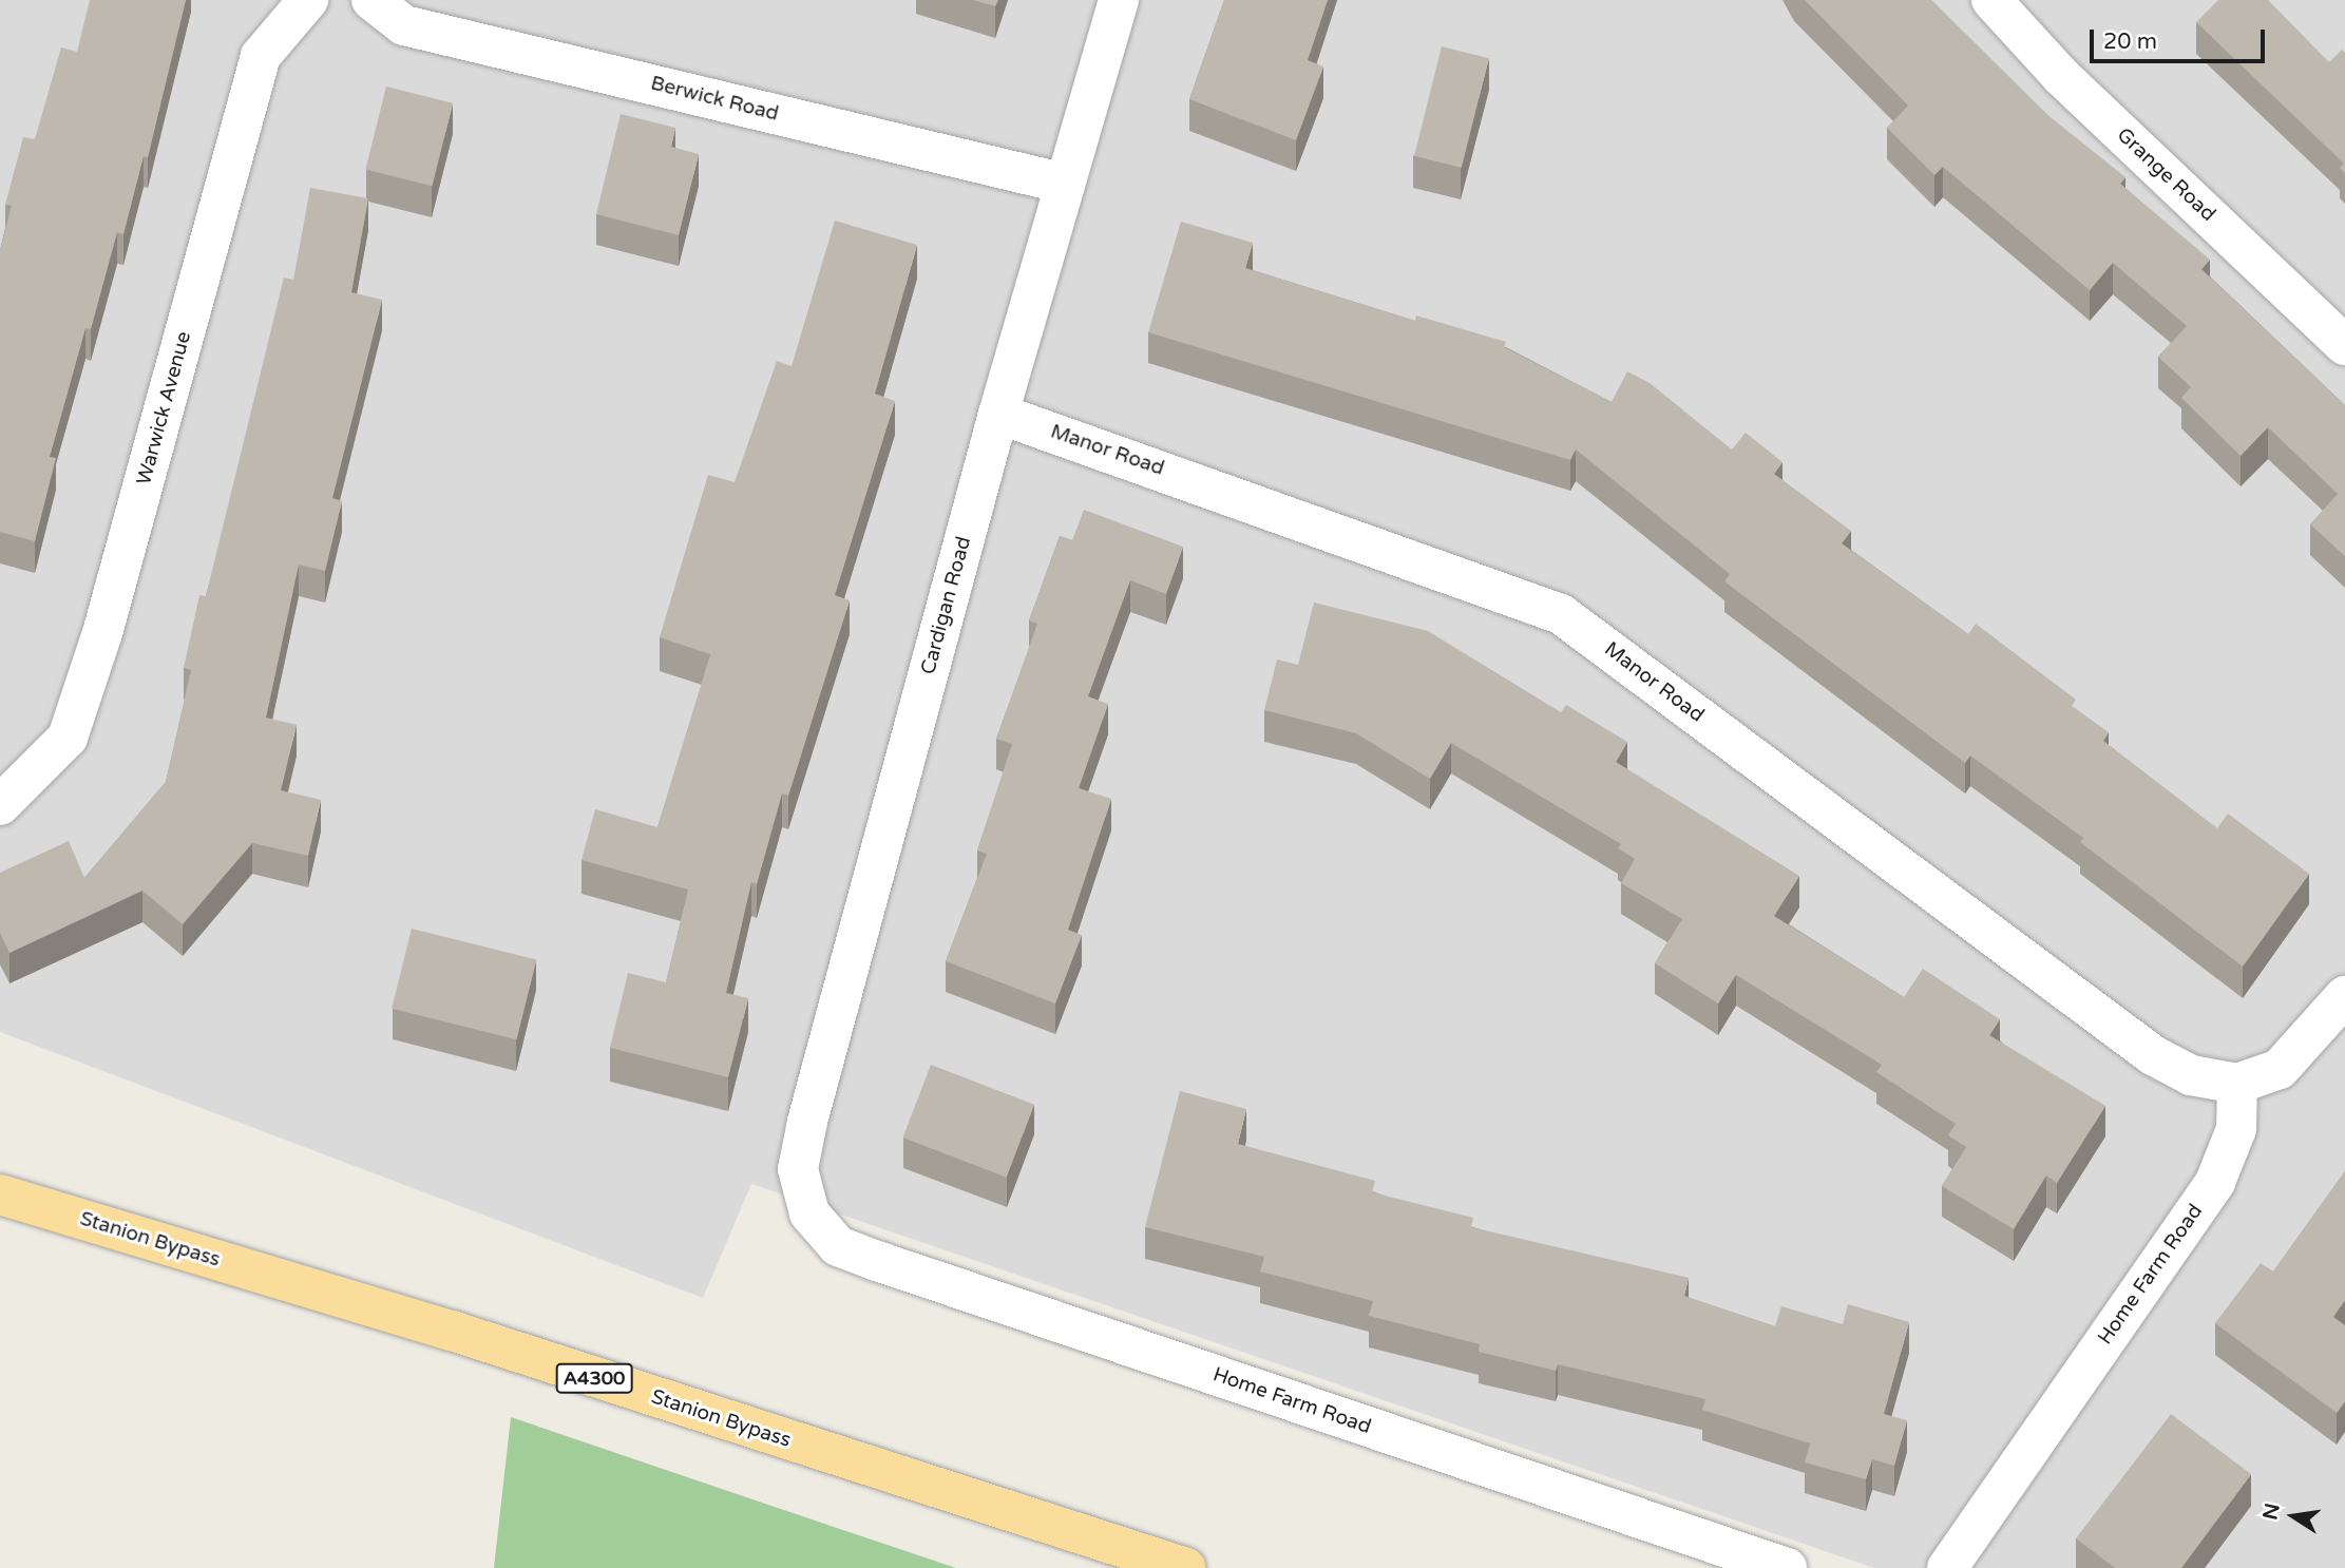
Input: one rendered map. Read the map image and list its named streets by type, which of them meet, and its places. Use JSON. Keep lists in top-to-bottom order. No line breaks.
{"streets":{"main road":["Stanion Bypass","A4300"],"street":["Berwick Road","Grange Road","Warwick Avenue","Manor Road","Cardigan Road","Home Farm Road"]},"crossings":[["Berwick Road","Cardigan Road"],["Manor Road","Cardigan Road"],["Manor Road","Home Farm Road"],["Cardigan Road","Home Farm Road"]],"scale_bar":"20 m","north":"left"}
